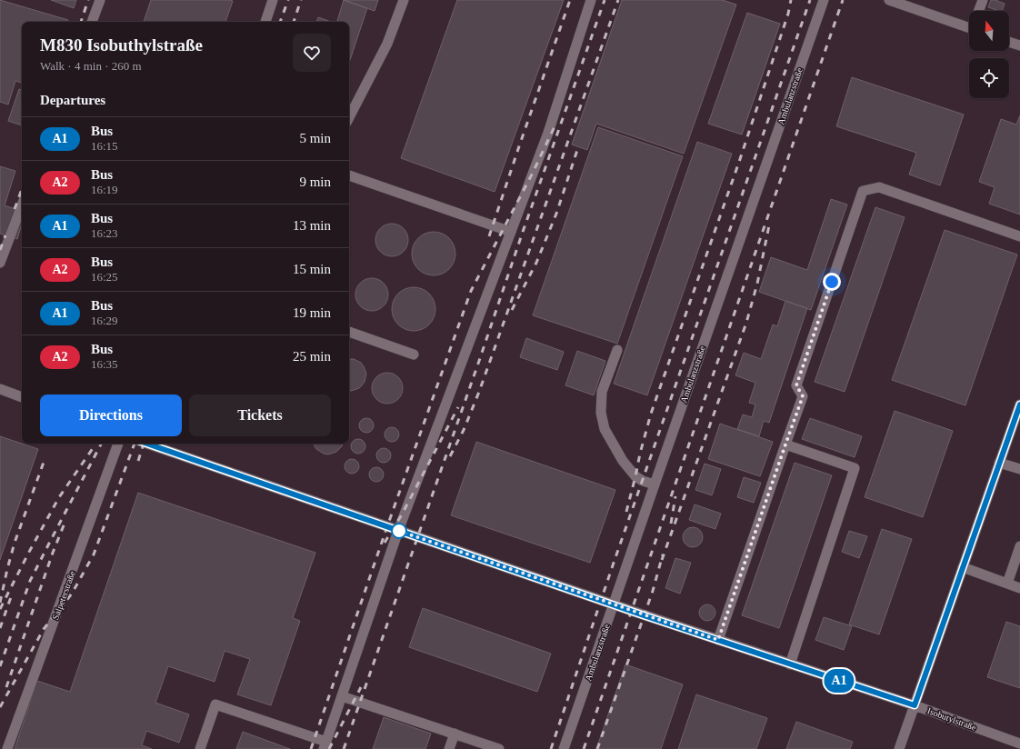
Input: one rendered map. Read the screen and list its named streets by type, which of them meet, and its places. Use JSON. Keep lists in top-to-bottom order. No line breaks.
{"streets":{"street":["Ambulanzstraße","Salpeterstraße","Isobutylstraße"]},"crossings":[["Ambulanzstraße","Isobutylstraße"]],"lines":["bus line A1"],"north":"top","page":{"on_map":"A1","heading":[["M830 Isobuthylstraße","Walk · 4 min · 260 m"],"Departures"],"list":[{"mark":"A1","name":"Bus","note":"16:15","value":"5 min"},{"mark":"A2","name":"Bus","note":"16:19","value":"9 min"},{"mark":"A1","name":"Bus","note":"16:23","value":"13 min"},{"mark":"A2","name":"Bus","note":"16:25","value":"15 min"},{"mark":"A1","name":"Bus","note":"16:29","value":"19 min"},{"mark":"A2","name":"Bus","note":"16:35","value":"25 min"}],"buttons":["Directions","Tickets"]}}
